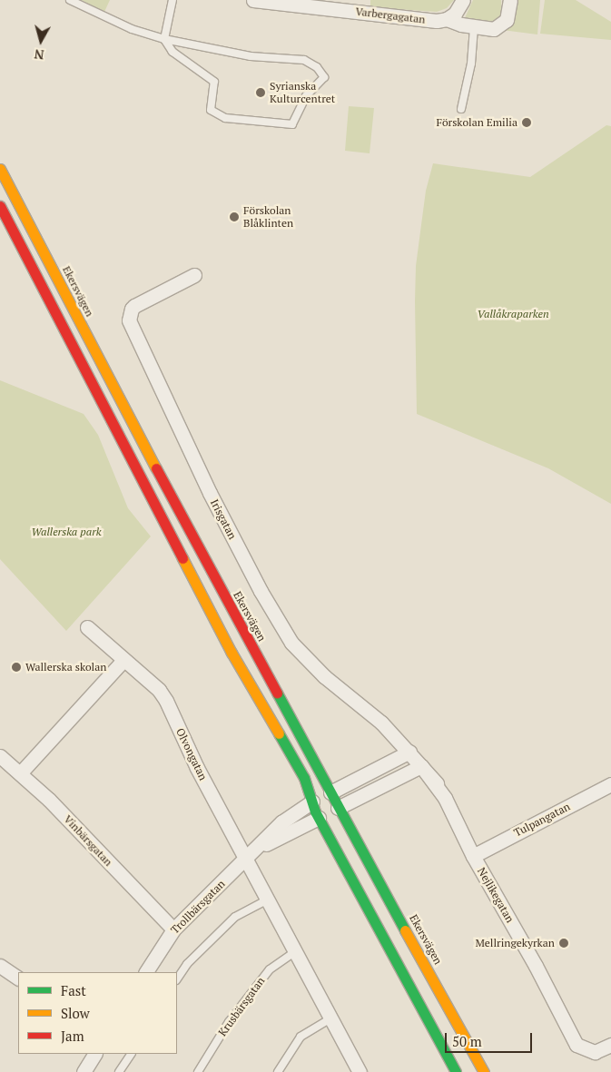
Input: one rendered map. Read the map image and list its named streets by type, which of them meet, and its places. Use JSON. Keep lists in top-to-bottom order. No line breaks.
{"streets":{"main road":["Ekersvägen"],"street":["Varbergagatan","Irisgatan","Olvongatan","Tulpangatan","Vinbärsgatan","Nejlikegatan","Trollbärsgatan"],"lane":["Krusbärsgatan"]},"crossings":[["Irisgatan","Nejlikegatan"],["Olvongatan","Trollbärsgatan"],["Tulpangatan","Nejlikegatan"],["Vinbärsgatan","Trollbärsgatan"]],"parks":["Vallåkraparken","Wallerska park"],"places":["Syrianska Kulturcentret","Förskolan Emilia","Förskolan Blåklinten","Wallerska skolan","Mellringekyrkan"],"legend":["Fast","Slow","Jam"],"scale_bar":"50 m","north":"bottom"}
